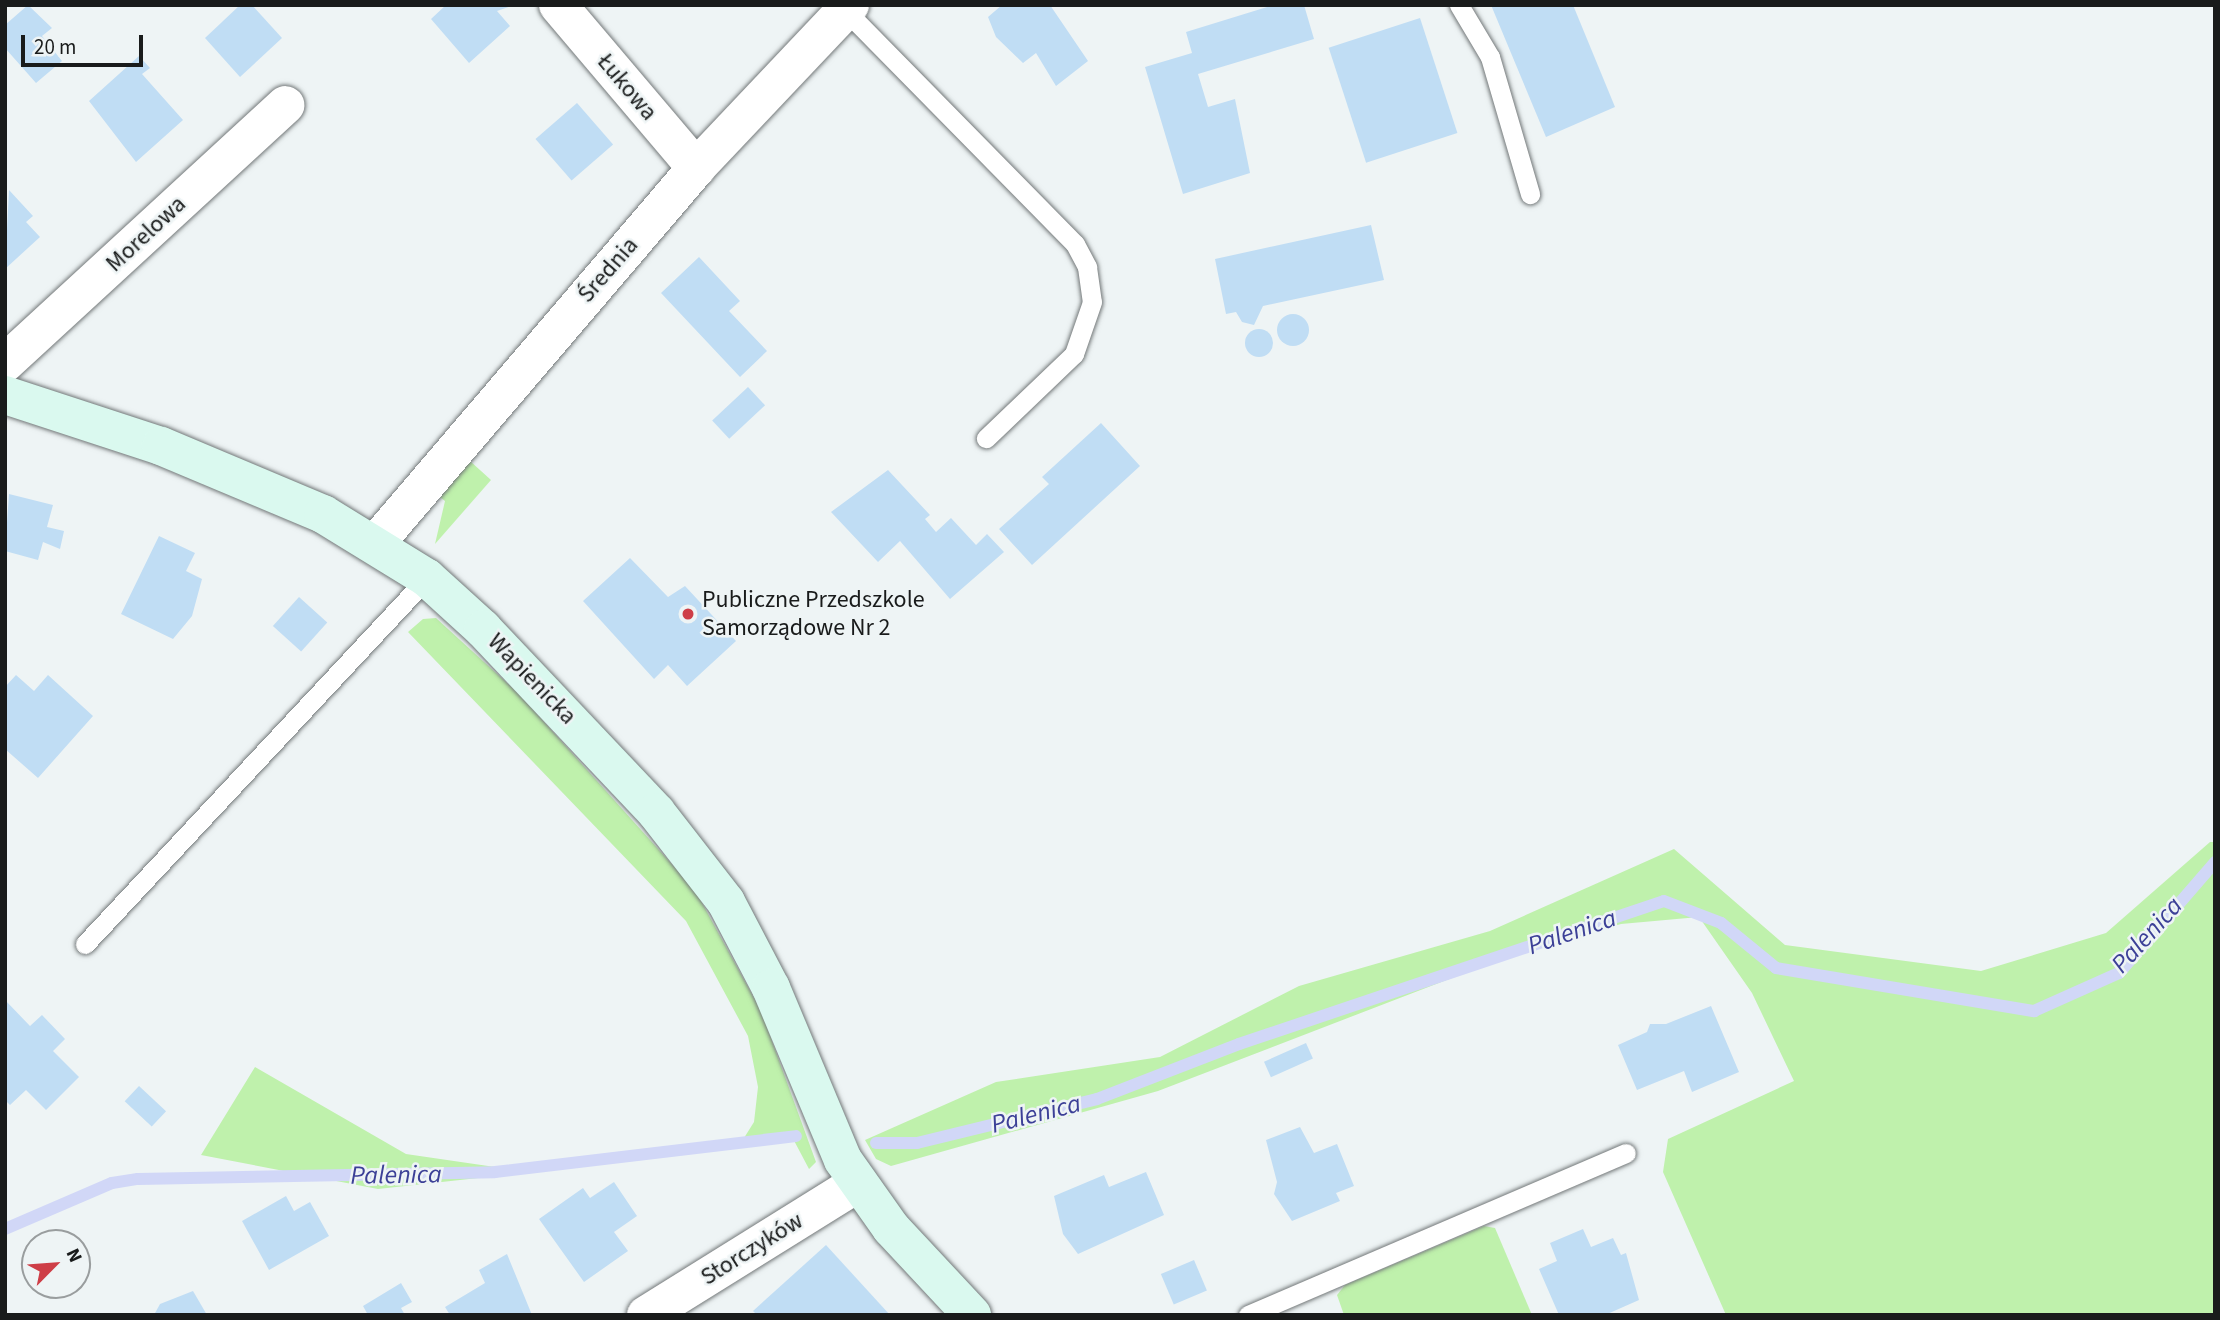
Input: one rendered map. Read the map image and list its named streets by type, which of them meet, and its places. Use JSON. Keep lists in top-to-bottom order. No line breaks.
{"streets":{"street":["Łukowa","Morelowa","Średnia","Wapienicka","Storczyków"]},"crossings":[["Łukowa","Średnia"],["Średnia","Wapienicka"],["Wapienicka","Storczyków"]],"water":["Palenica"],"places":["Publiczne Przedszkole Samorządowe Nr 2"],"scale_bar":"20 m","north":"top right"}
